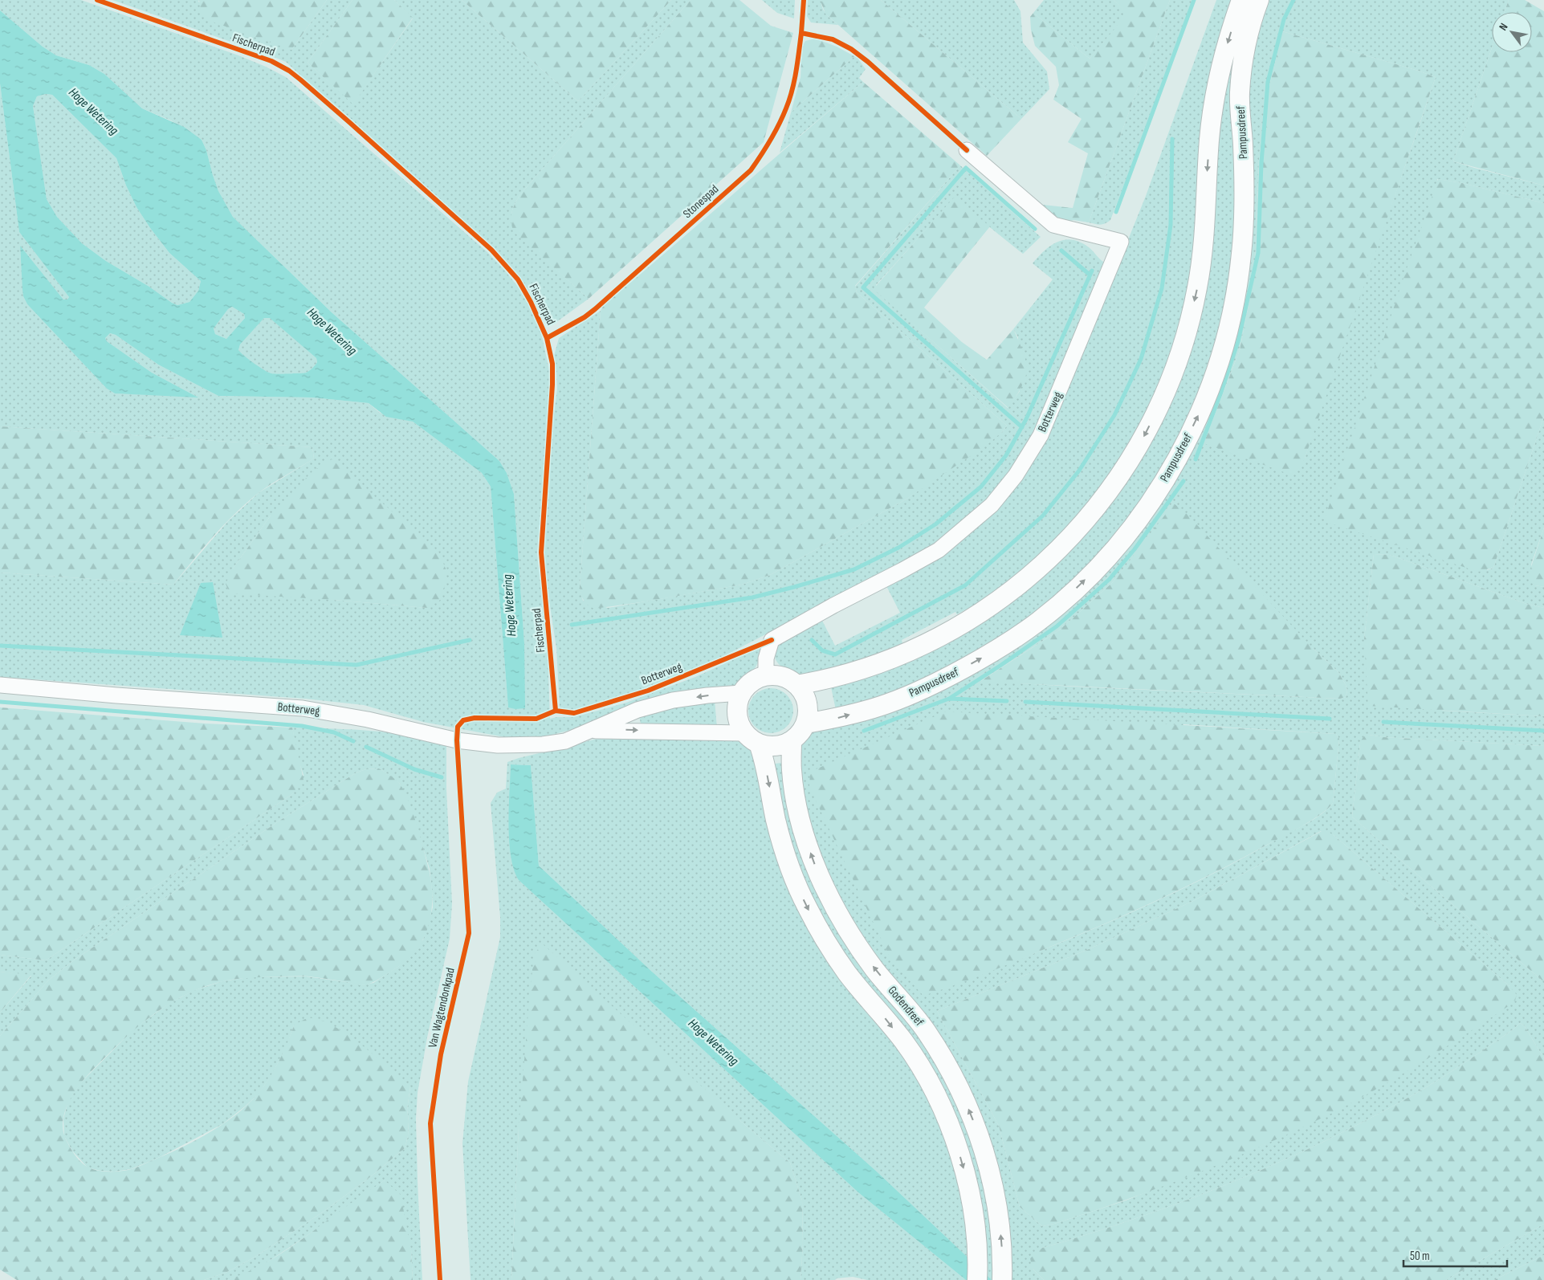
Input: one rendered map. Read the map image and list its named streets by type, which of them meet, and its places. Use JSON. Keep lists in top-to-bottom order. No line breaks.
{"streets":{"main road":["Pampusdreef","Godendreef"],"street":["Botterweg"],"cycle path":["Fischerpad","Stonespad"]},"crossings":[["Pampusdreef","Botterweg"],["Pampusdreef","Godendreef"],["Botterweg","Godendreef"]],"water":["Hoge Wetering"],"scale_bar":"50 m","north":"top left"}
